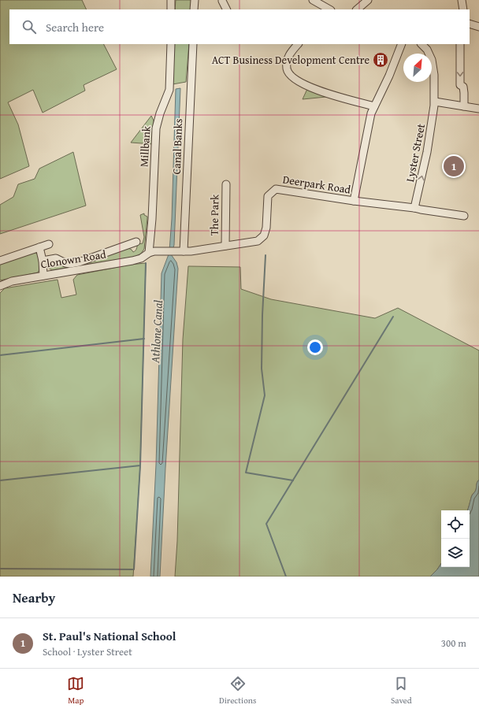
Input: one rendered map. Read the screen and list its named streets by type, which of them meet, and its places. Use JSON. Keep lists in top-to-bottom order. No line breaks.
{"streets":{"street":["Millbank","Canal Banks","Lyster Street","Deerpark Road","The Park","Clonown Road"]},"crossings":[["Millbank","Deerpark Road"],["Millbank","Clonown Road"],["Canal Banks","Deerpark Road"],["Lyster Street","Deerpark Road"],["Deerpark Road","The Park"],["Deerpark Road","Clonown Road"]],"water":["Athlone Canal"],"places":{"building":["ACT Business Development Centre"]},"north":"top right","page":{"search":"Search here","pins":"1","heading":"Nearby","list":[{"mark":"1","name":"St. Paul's National School","note":"School · Lyster Street","value":"300 m"}],"nav":["Map","Directions","Saved"]}}
